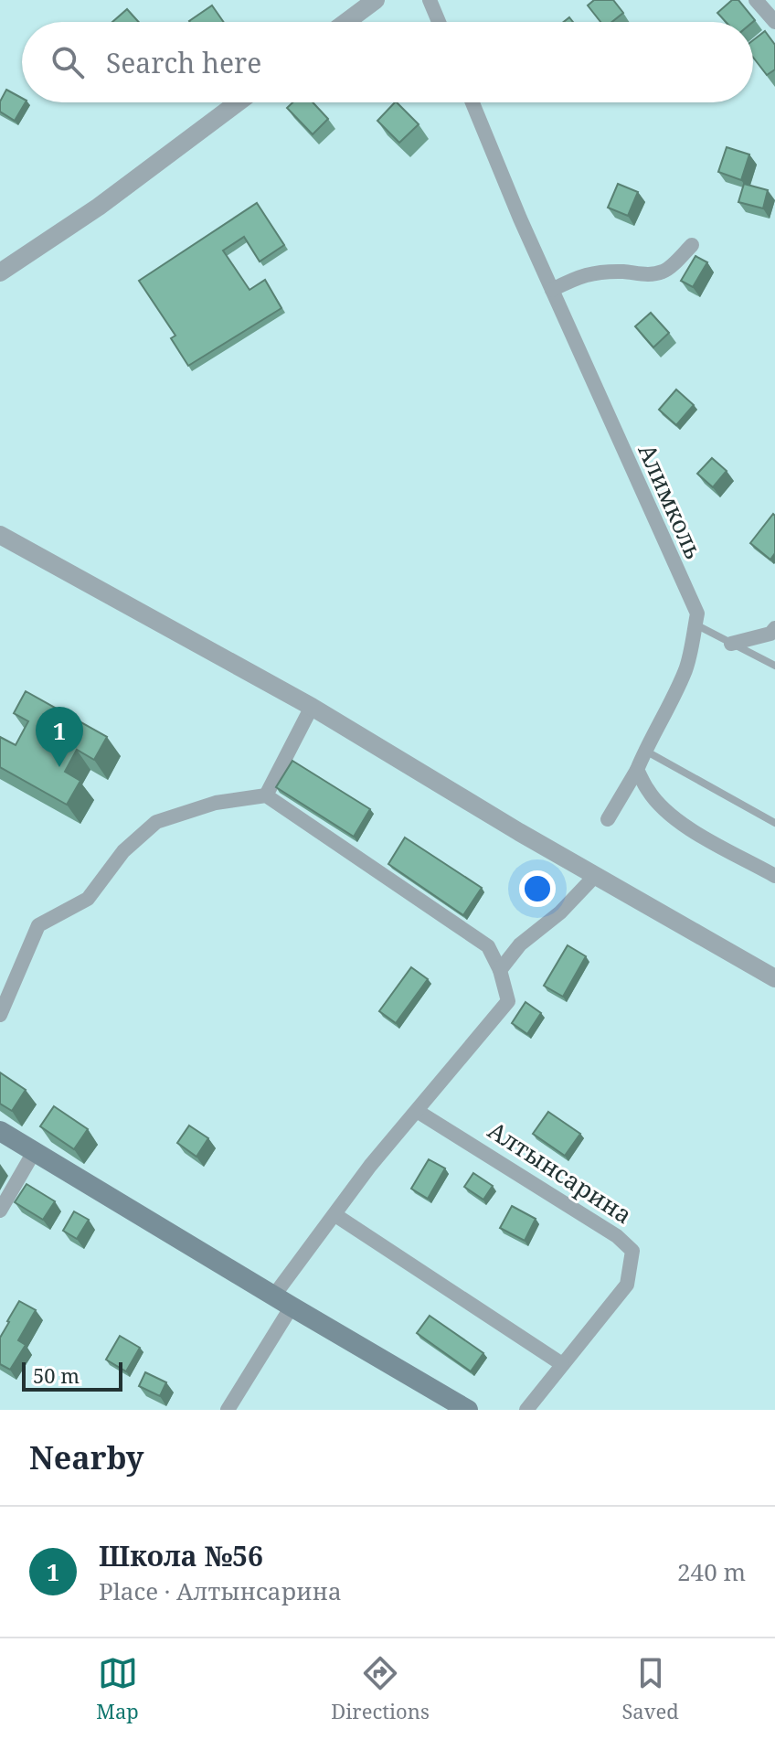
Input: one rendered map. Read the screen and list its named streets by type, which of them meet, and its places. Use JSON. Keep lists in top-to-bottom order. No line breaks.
{"streets":{"street":["Алимколь","Алтынсарина"]},"scale_bar":"50 m","page":{"search":"Search here","pins":"1","scale":"50 m","heading":"Nearby","list":[{"mark":"1","name":"Школа №56","note":"Place · Алтынсарина","value":"240 m"}],"nav":["Map","Directions","Saved"]}}
